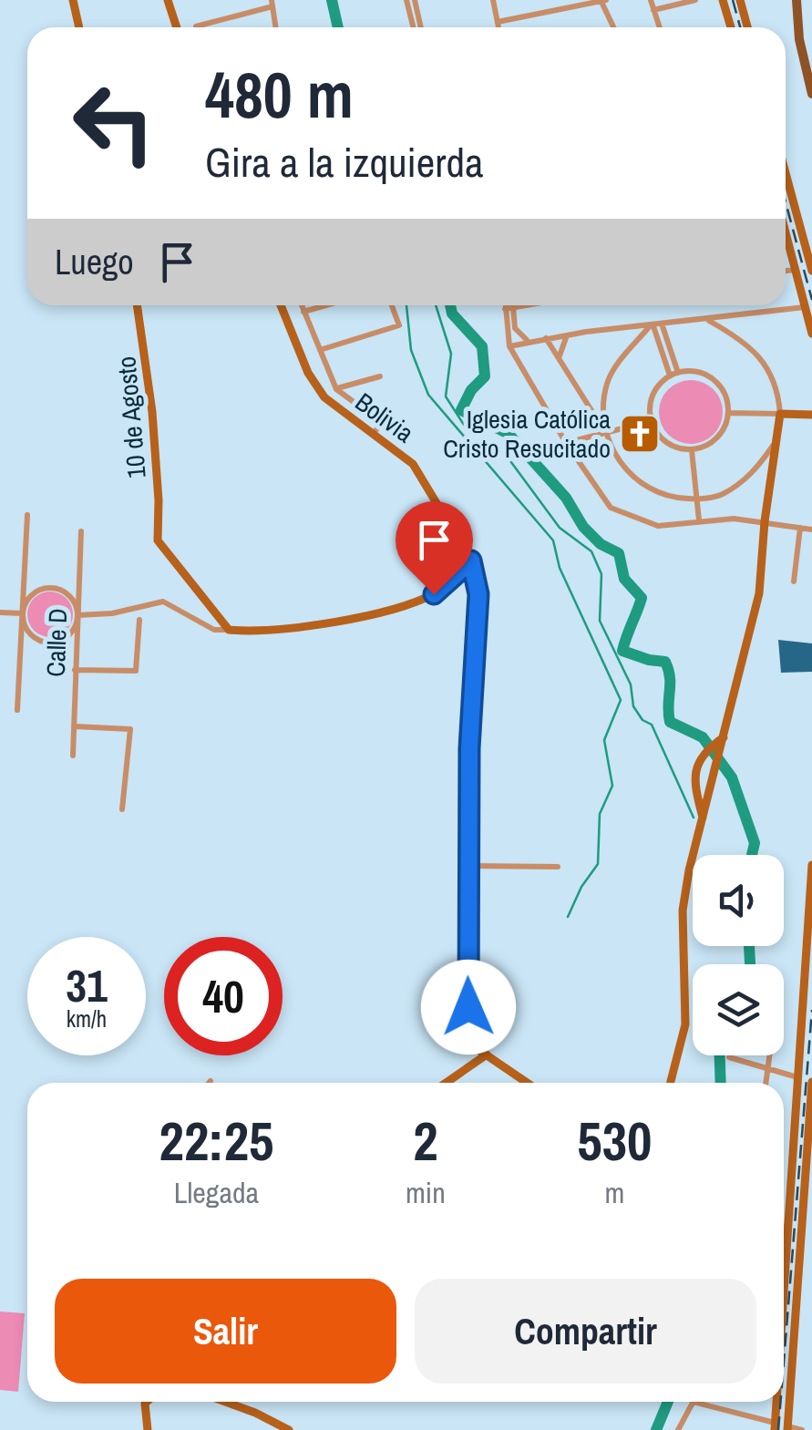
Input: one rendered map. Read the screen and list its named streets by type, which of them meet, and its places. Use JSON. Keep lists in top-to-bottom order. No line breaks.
{"streets":{"street":["10 de Agosto","Bolivia","Calle D"]},"places":{"church":["Iglesia Católica Cristo Resucitado"]},"page":{"turn":["480 m","Gira a la izquierda"],"then":"Luego","speed":"31 km/h","limit":"40","eta":["22:25","Llegada","2","min","530","m"],"buttons":["Salir","Compartir"]}}
